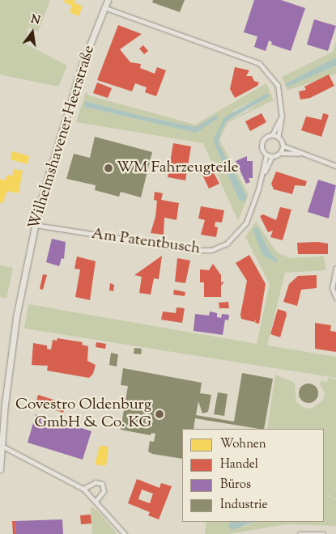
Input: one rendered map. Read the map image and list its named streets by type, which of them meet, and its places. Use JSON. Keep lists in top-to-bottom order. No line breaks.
{"streets":{"street":["Wilhelmshavener Heerstraße","Am Patentbusch"]},"crossings":[["Wilhelmshavener Heerstraße","Am Patentbusch"]],"places":["WM Fahrzeugteile","Covestro Oldenburg GmbH & Co. KG"],"legend":["Wohnen","Handel","Büros","Industrie"],"north":"top"}
